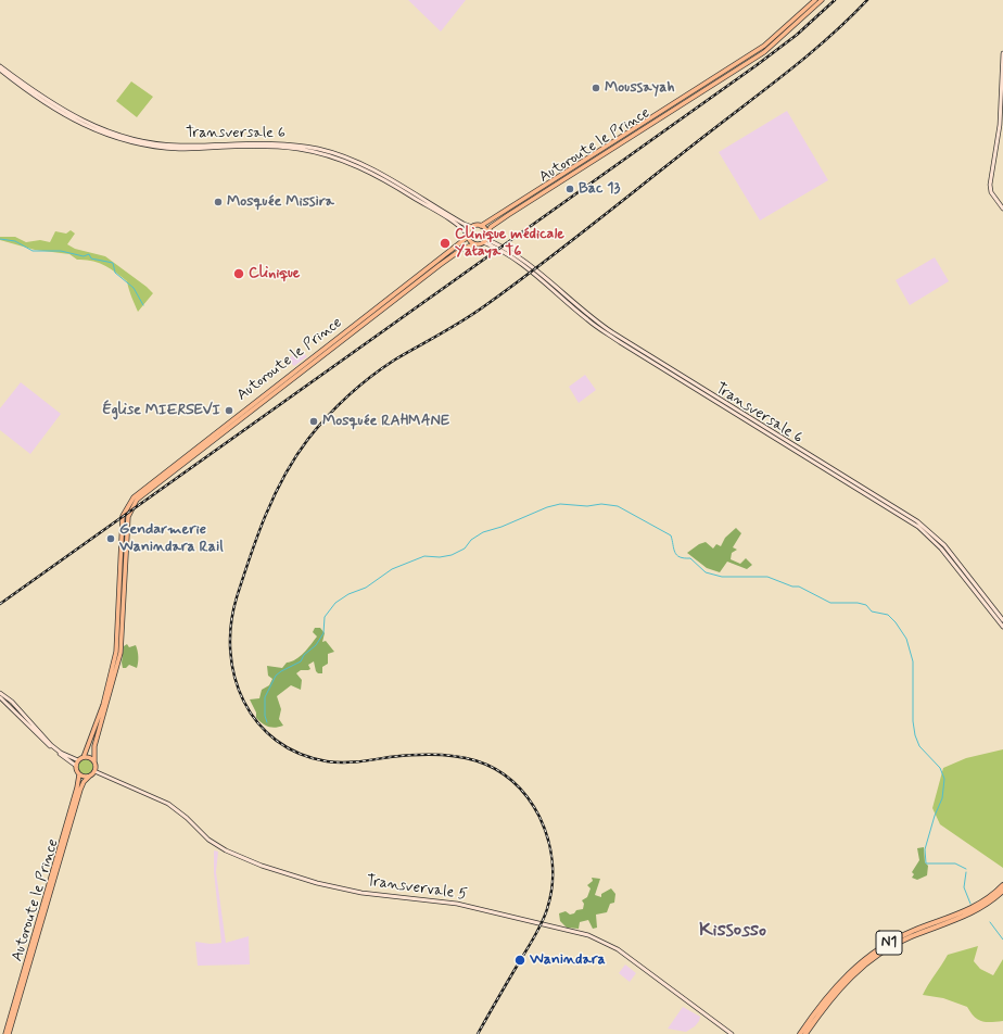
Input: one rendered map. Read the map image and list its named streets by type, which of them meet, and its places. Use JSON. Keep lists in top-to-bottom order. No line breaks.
{"streets":{"highway":["N1"],"main road":["Transversale 6","Autoroute le Prince","Transvervale 5"]},"crossings":[["Transversale 6","Autoroute le Prince"],["Autoroute le Prince","Transvervale 5"]],"districts":["Kissosso"],"places":["Moussayah","Bac 13","Mosquée Missira","Clinique médicale Yataya T6","Clinique","Église MIERSEVI","Mosquée RAHMANE","Gendarmerie Wanindara Rail","Wanindara"]}
